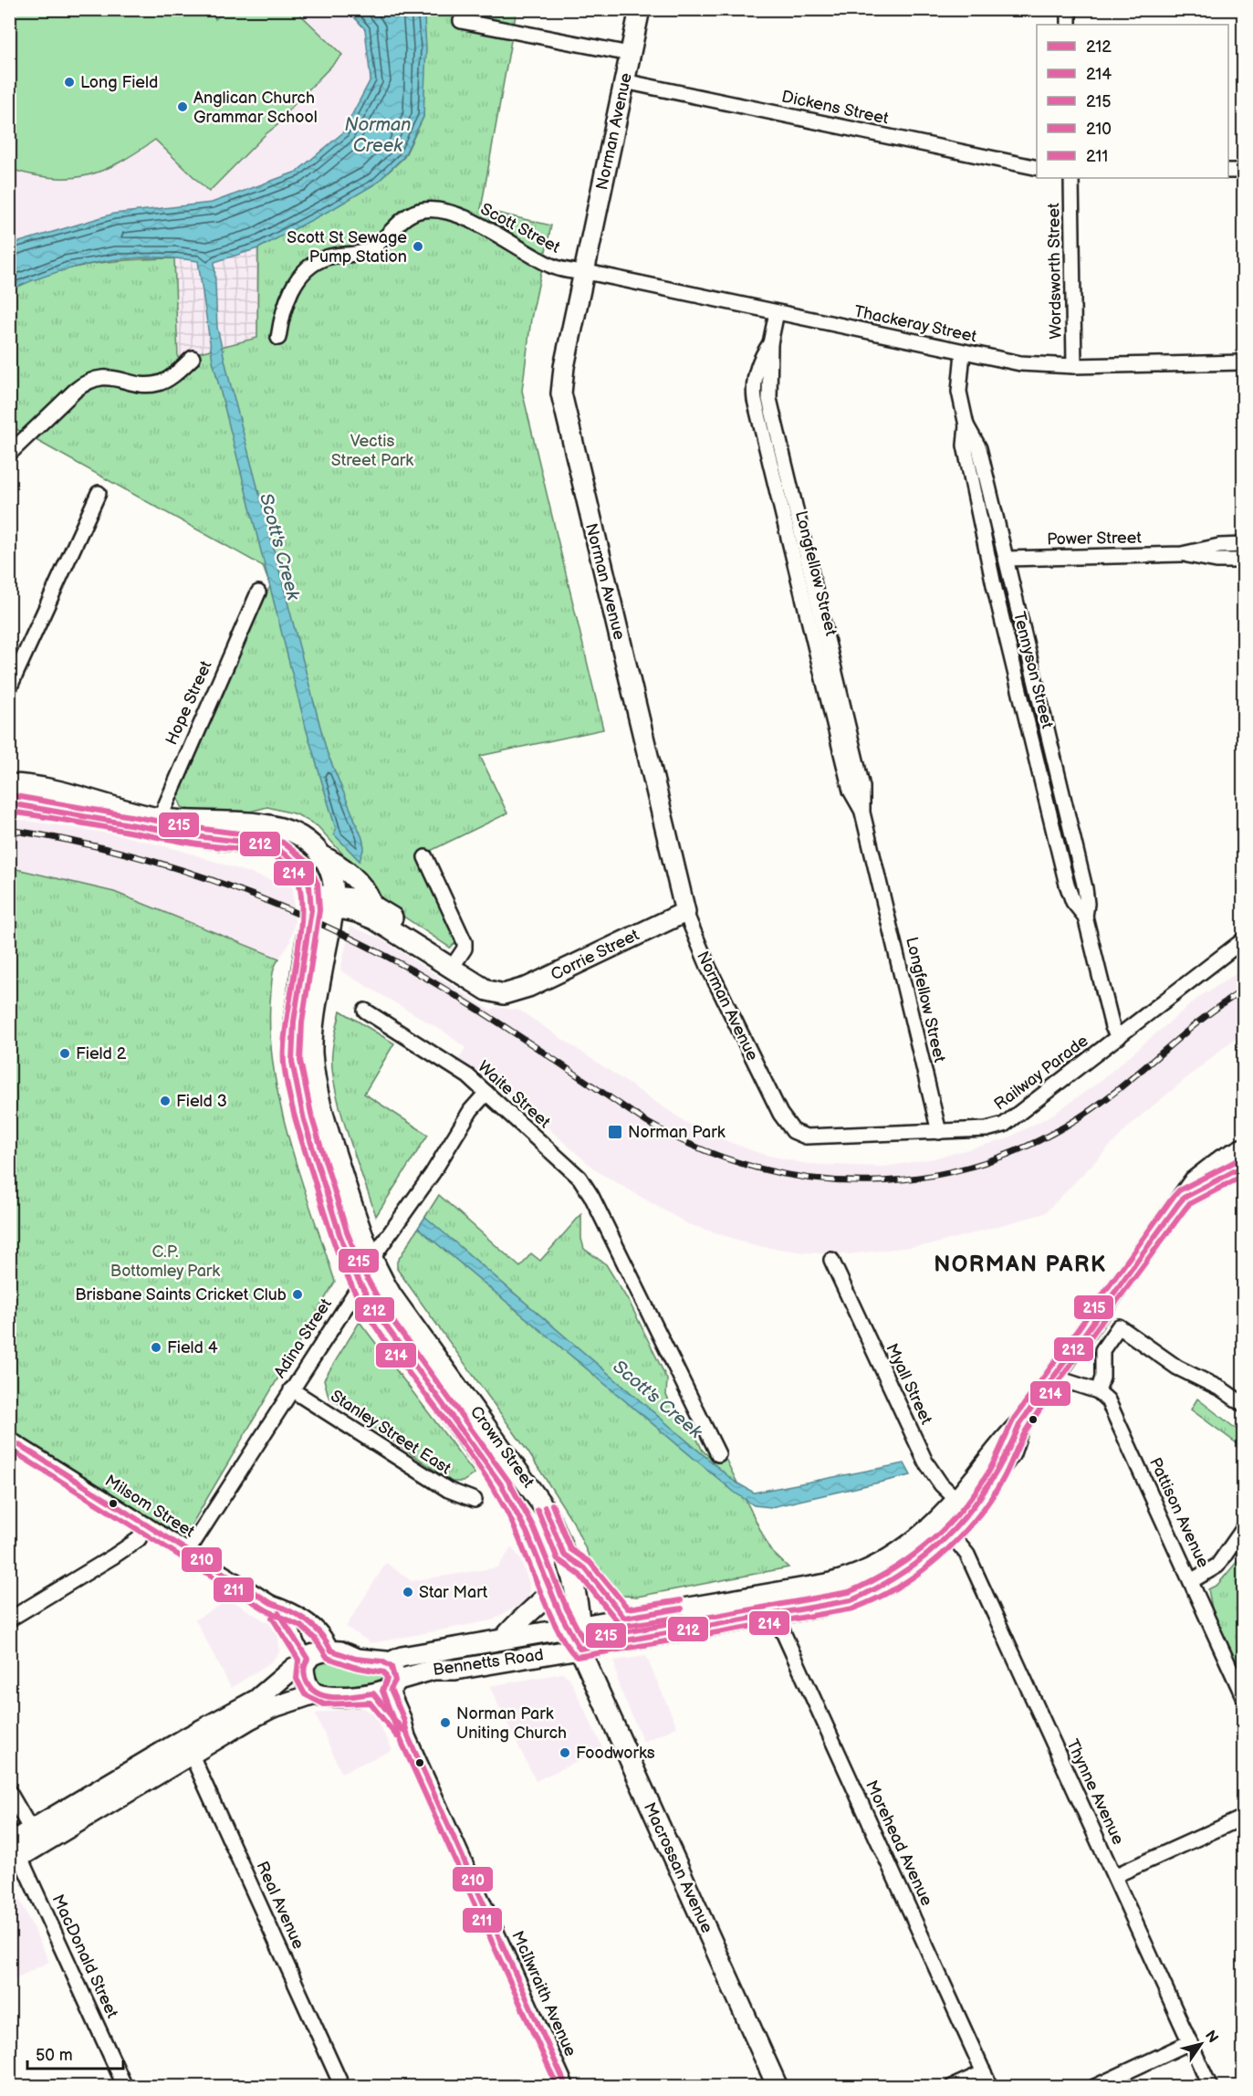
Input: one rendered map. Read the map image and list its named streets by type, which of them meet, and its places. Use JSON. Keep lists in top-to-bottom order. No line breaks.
{"streets":{"main road":["Norman Avenue","Corrie Street","Crown Street","Bennetts Road","Macrossan Avenue"],"street":["Dickens Street","Scott Street","Wordsworth Street","Thackeray Street","Power Street","Longfellow Street","Tennyson Street","Hope Street","Railway Parade","Waite Street","Adina Street","Myall Street","Stanley Street East","Milsom Street","Pattison Avenue","Thynne Avenue","Morehead Avenue","Real Avenue","MacDonald Street","McIlwraith Avenue"]},"crossings":[["Dickens Street","Norman Avenue"],["Norman Avenue","Scott Street"],["Norman Avenue","Thackeray Street"],["Norman Avenue","Corrie Street"],["Norman Avenue","Railway Parade"],["Scott Street","Thackeray Street"],["Wordsworth Street","Thackeray Street"],["Thackeray Street","Longfellow Street"],["Thackeray Street","Tennyson Street"],["Power Street","Tennyson Street"],["Longfellow Street","Railway Parade"],["Tennyson Street","Railway Parade"],["Waite Street","Adina Street"],["Adina Street","Stanley Street East"],["Adina Street","Crown Street"],["Adina Street","Milsom Street"],["Myall Street","Bennetts Road"],["Crown Street","Bennetts Road"],["Crown Street","Macrossan Avenue"],["Bennetts Road","Thynne Avenue"],["Bennetts Road","Morehead Avenue"],["Bennetts Road","Macrossan Avenue"],["Bennetts Road","McIlwraith Avenue"]],"districts":["NORMAN PARK"],"water":["Norman Creek","Scott's Creek"],"parks":["Vectis Street Park","C.P. Bottomley Park"],"places":{"other":["Long Field","Anglican Church Grammar School","Scott St Sewage Pump Station","Field 2","Field 3","Brisbane Saints Cricket Club","Field 4","Star Mart","Norman Park Uniting Church","Foodworks"],"transit":["Norman Park"]},"lines":["transit line 215","transit line 212","transit line 214","transit line 210","transit line 211"],"legend":["212","214","215","210","211"],"scale_bar":"50 m","north":"top right"}
